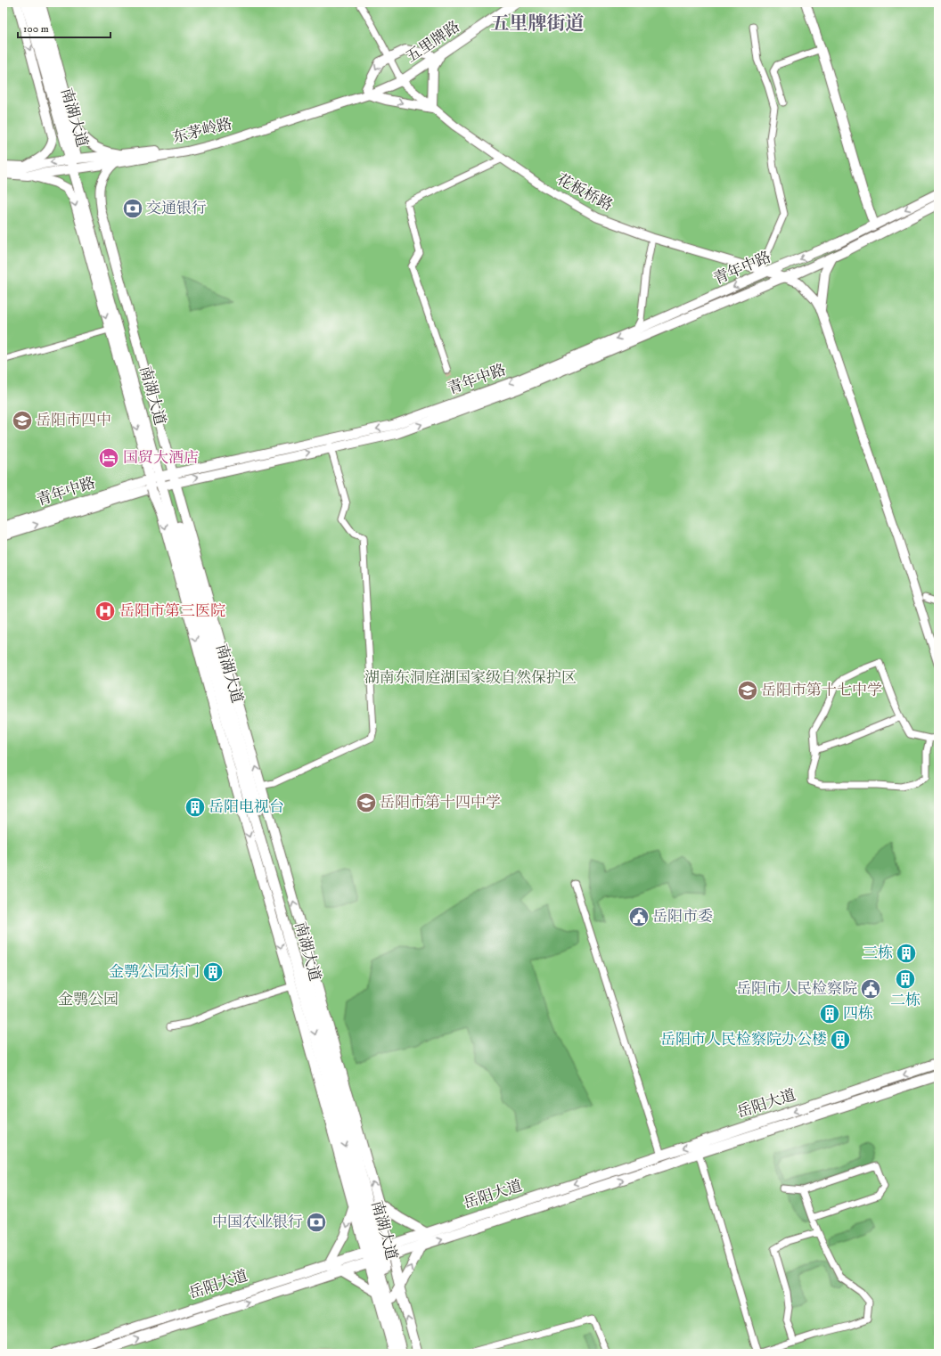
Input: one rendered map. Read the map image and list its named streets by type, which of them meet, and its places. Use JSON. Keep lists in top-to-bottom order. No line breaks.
{"streets":{"main road":["五里牌路","南湖大道","东茅岭路","青年中路","岳阳大道"],"street":["花板桥路"]},"crossings":[["五里牌路","东茅岭路"],["五里牌路","花板桥路"],["南湖大道","东茅岭路"],["南湖大道","青年中路"],["南湖大道","岳阳大道"],["东茅岭路","花板桥路"],["花板桥路","青年中路"]],"districts":["五里牌街道"],"parks":["湖南东洞庭湖国家级自然保护区","金鹗公园"],"places":{"bank":["交通银行","中国农业银行"],"school or university":["岳阳市四中","岳阳市第十七中学","岳阳市第十四中学"],"hotel":["国贸大酒店"],"hospital":["岳阳市第三医院"],"building":["岳阳电视台","三栋","金鹗公园东门","二栋","四栋","岳阳市人民检察院办公楼"],"public building":["岳阳市委","岳阳市人民检察院"]},"scale_bar":"100 m"}
